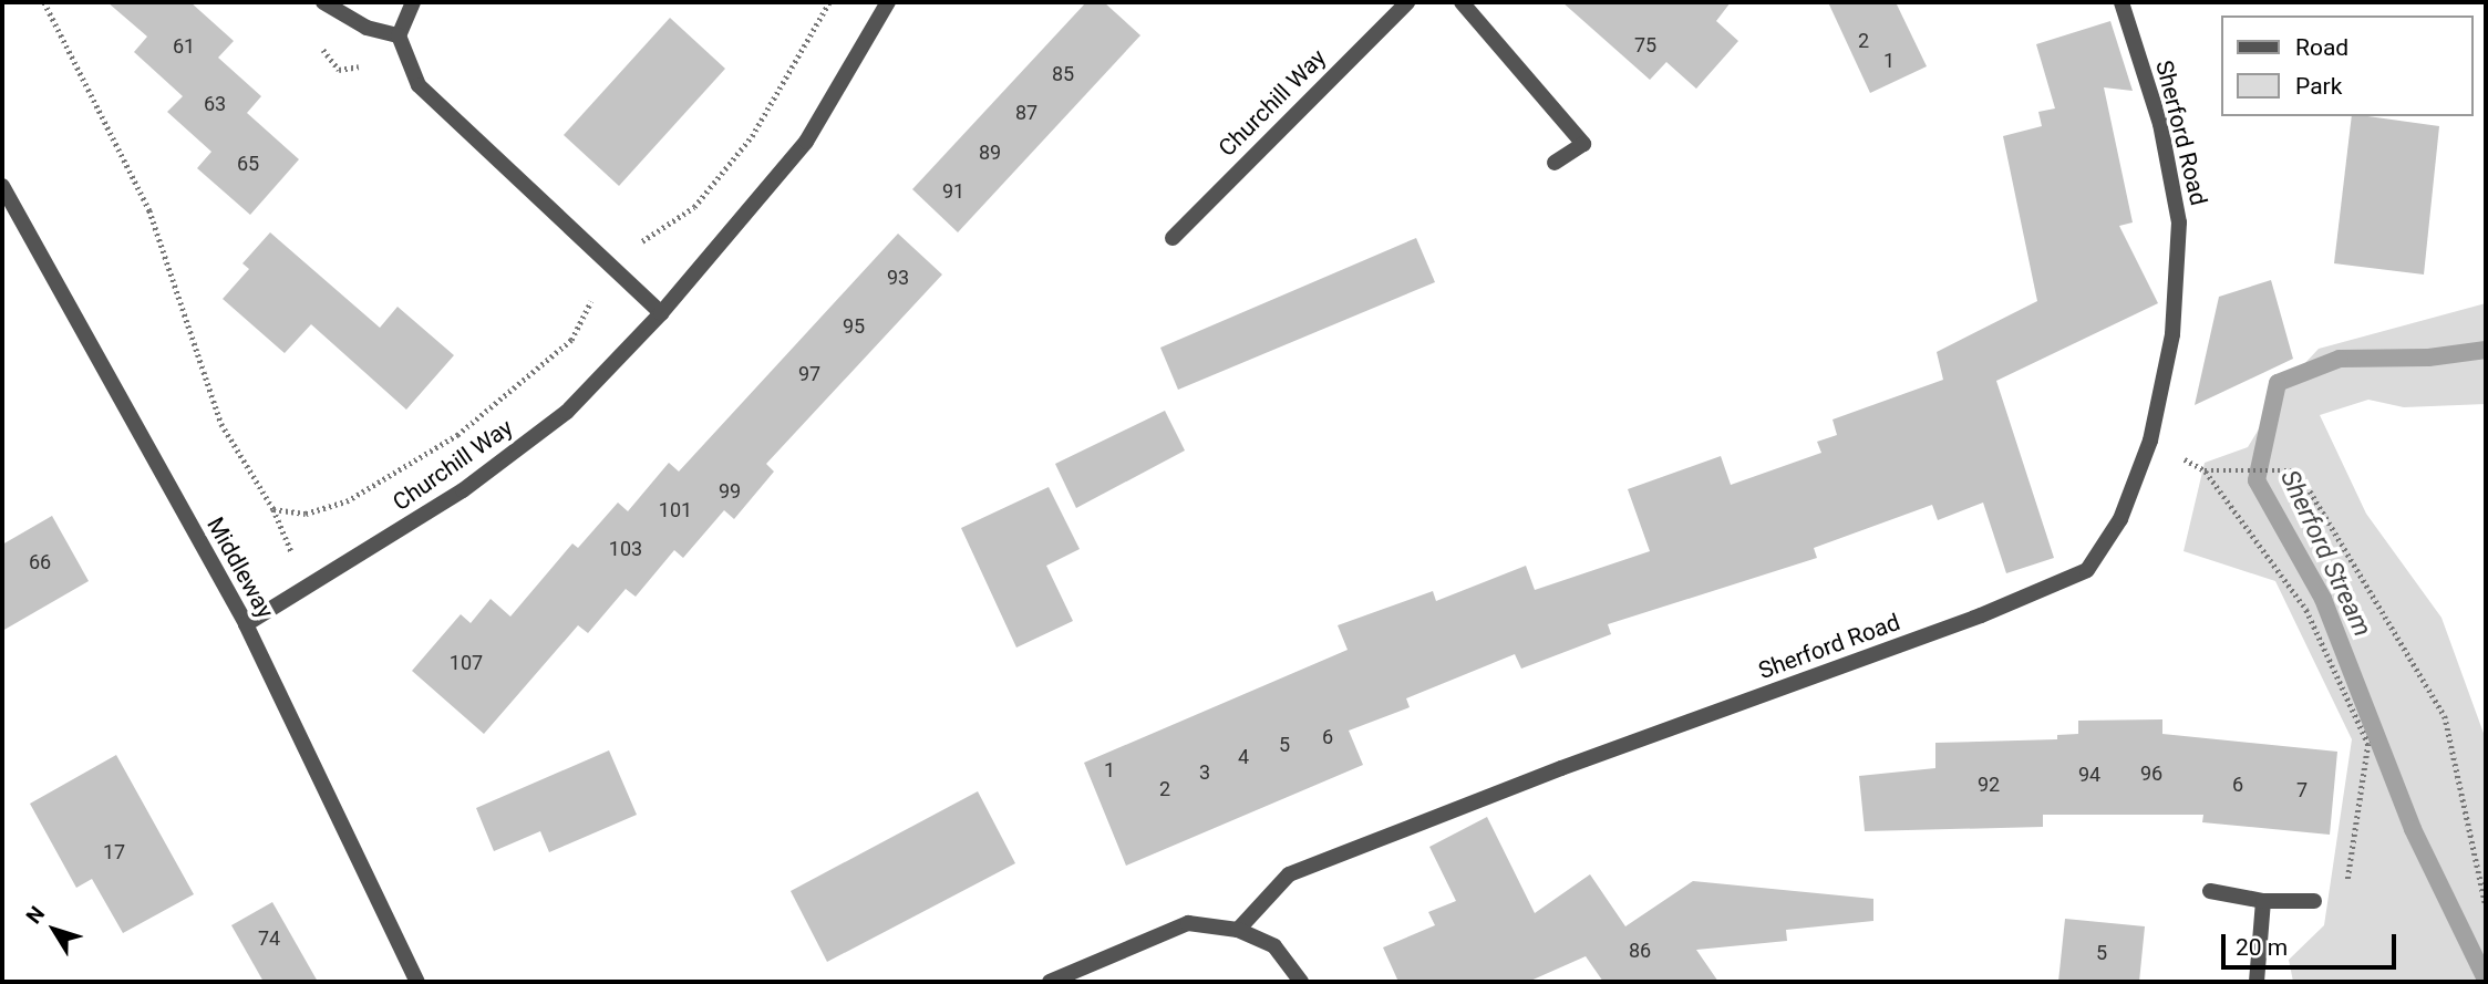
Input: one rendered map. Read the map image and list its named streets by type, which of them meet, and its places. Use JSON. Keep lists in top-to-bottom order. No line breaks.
{"streets":{"street":["Churchill Way","Sherford Road","Middleway"]},"crossings":[["Churchill Way","Middleway"]],"water":["Sherford Stream"],"house_numbers":["2","75","61","1","85","63","87","89","65","91","93","95","97","99","101","103","66","107","6","5","4","1","3","96","94","92","6","2","7","17","74","86","5"],"legend":["Road","Park"],"scale_bar":"20 m","north":"top left"}
